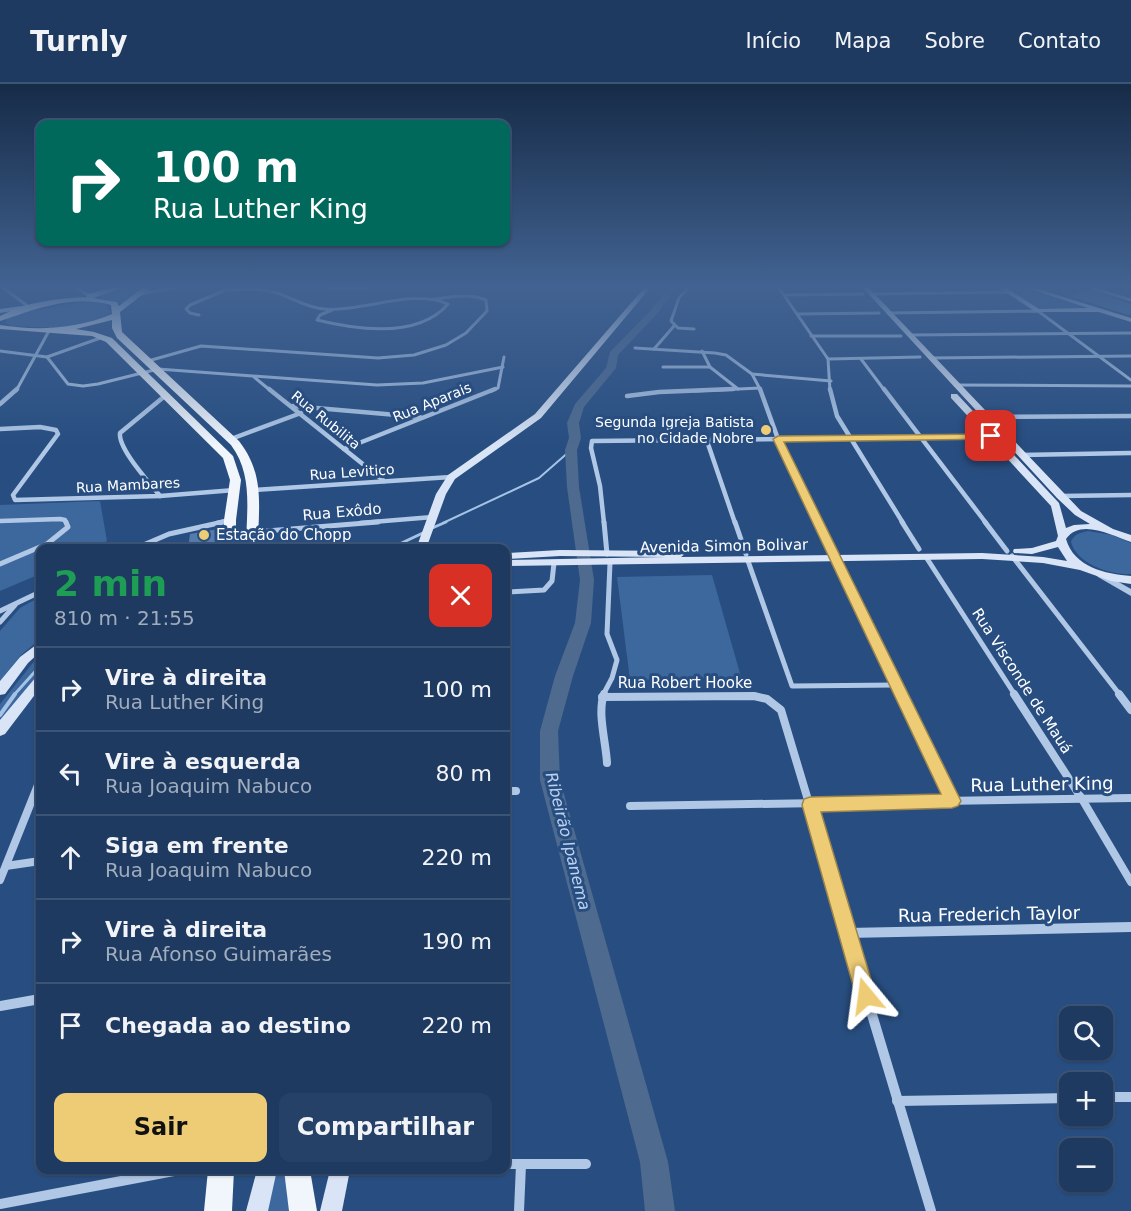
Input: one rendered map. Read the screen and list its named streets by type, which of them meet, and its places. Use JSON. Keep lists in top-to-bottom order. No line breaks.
{"streets":{"main road":["Avenida Simon Bolivar"],"street":["Rua Aparais","Rua Rubilita","Rua Levitico","Rua Mambares","Rua Exôdo","Rua Visconde de Mauá","Rua Robert Hooke","Rua Luther King","Rua Frederich Taylor"]},"crossings":[["Rua Aparais","Rua Rubilita"],["Rua Rubilita","Rua Levitico"],["Avenida Simon Bolivar","Rua Visconde de Mauá"],["Rua Visconde de Mauá","Rua Luther King"],["Rua Robert Hooke","Rua Luther King"]],"water":["Ribeirão Ipanema"],"places":["Segunda Igreja Batista no Cidade Nobre","Estação do Chopp"],"page":{"header":"Turnly","nav":["Início","Mapa","Sobre","Contato"],"turn":["100 m","Rua Luther King"],"heading":["2 min","810 m · 21:55"],"list":[{"name":"Vire à direita","note":"Rua Luther King","value":"100 m"},{"name":"Vire à esquerda","note":"Rua Joaquim Nabuco","value":"80 m"},{"name":"Siga em frente","note":"Rua Joaquim Nabuco","value":"220 m"},{"name":"Vire à direita","note":"Rua Afonso Guimarães","value":"190 m"},{"name":"Chegada ao destino","value":"220 m"}],"map_buttons":["+","−"],"buttons":["Sair","Compartilhar"]}}
